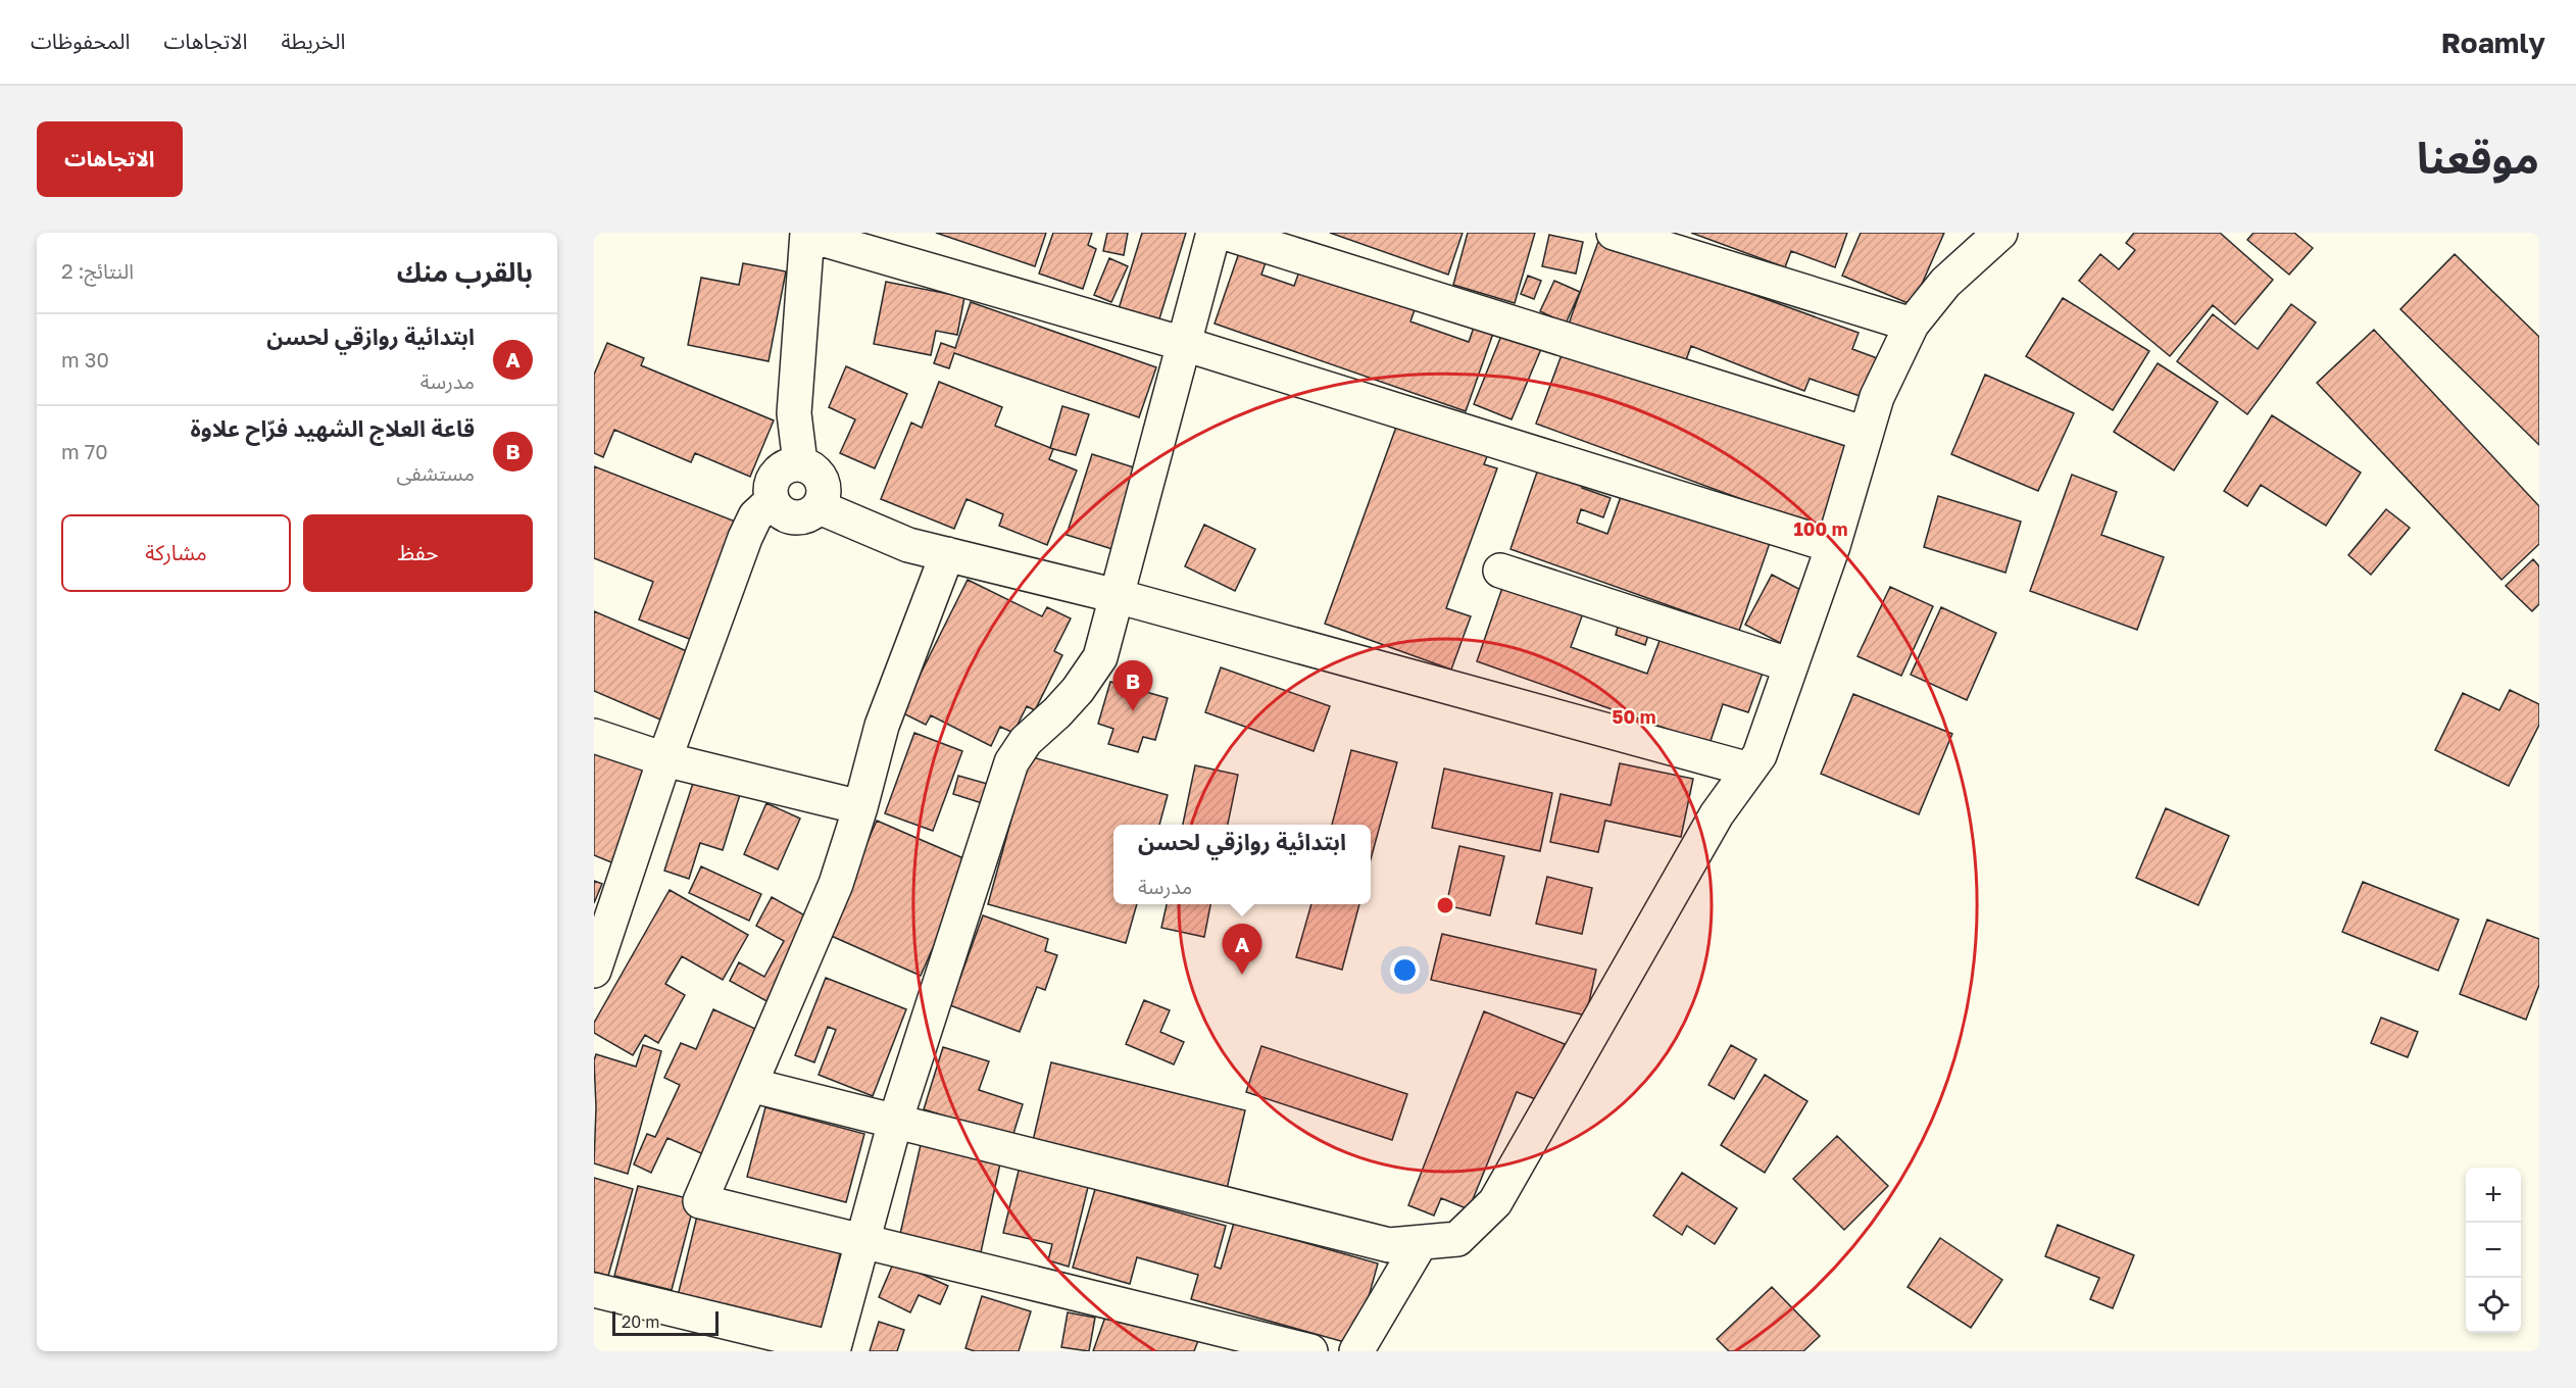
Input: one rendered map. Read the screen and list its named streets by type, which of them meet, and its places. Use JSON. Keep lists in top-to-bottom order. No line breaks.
{"scale_bar":"20 m","page":{"header":"Roamly","nav":["الخريطة","الاتجاهات","المحفوظات"],"title":"موقعنا","buttons":["الاتجاهات",["حفظ","مشاركة"]],"heading":["بالقرب منك","النتائج: 2"],"list":[{"mark":"A","name":"ابتدائية روازقي لحسن","note":"مدرسة","value":"30 m"},{"mark":"B","name":"قاعة العلاج الشهيد فرّاح علاوة","note":"مستشفى","value":"70 m"}],"pins":["B","A"],"popup":["ابتدائية روازقي لحسن","مدرسة"],"map_buttons":["+","−"],"scale":"20 m"},"rings":["100 m","50 m"]}
